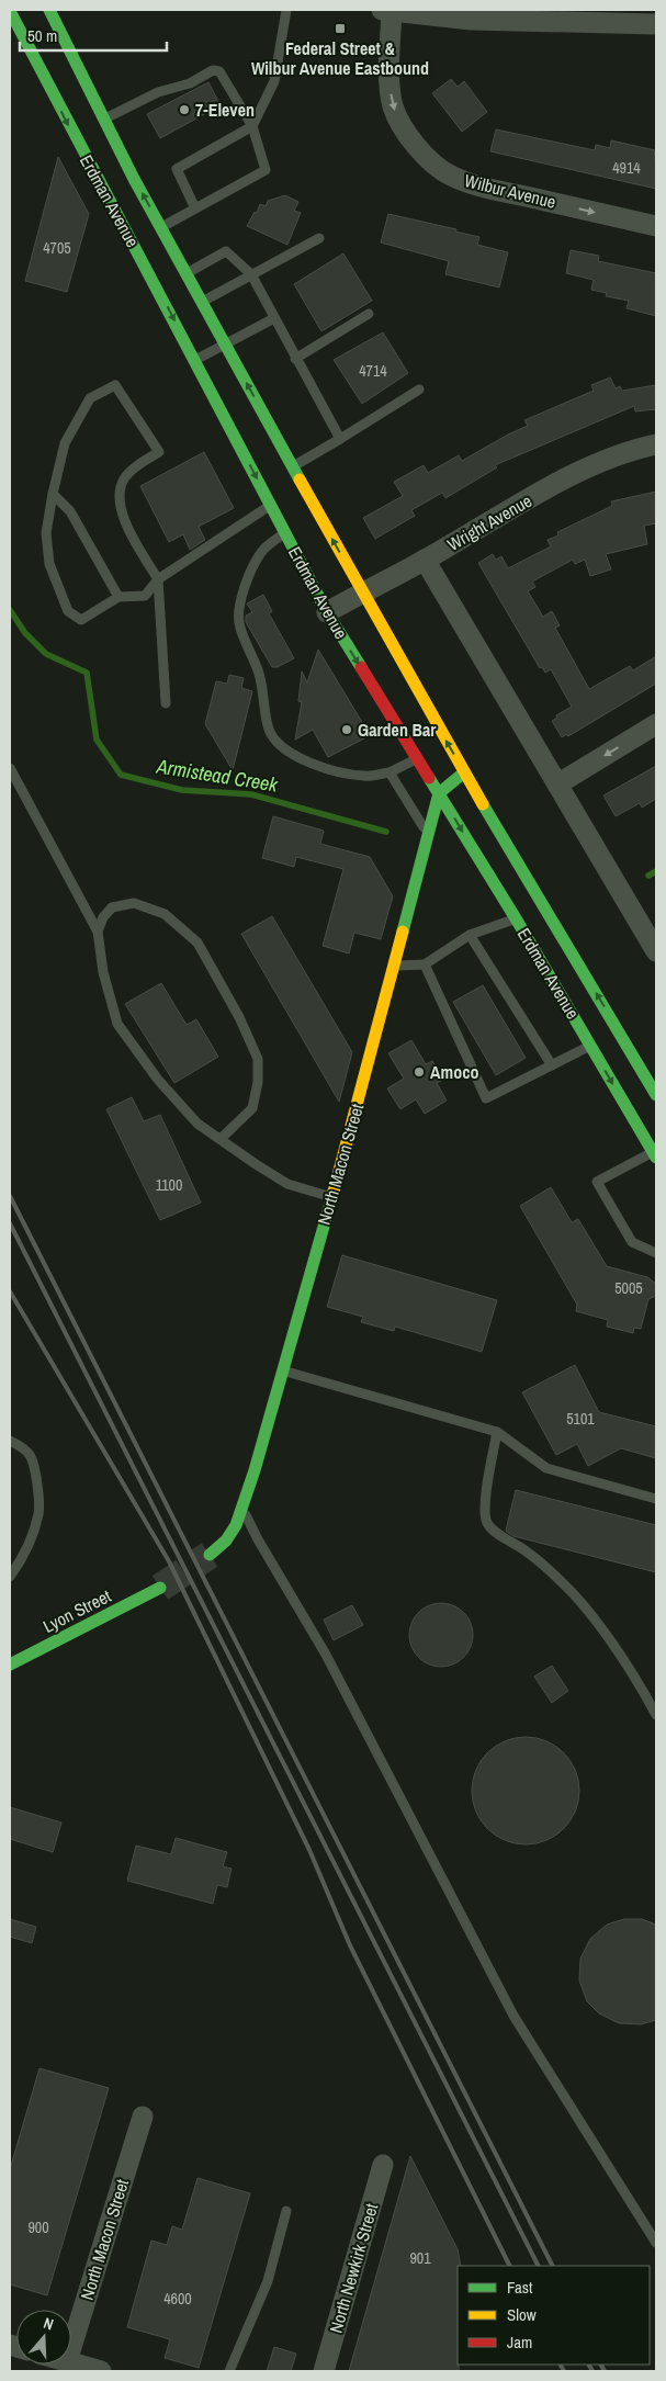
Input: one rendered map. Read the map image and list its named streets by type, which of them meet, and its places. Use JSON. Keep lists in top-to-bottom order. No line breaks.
{"streets":{"main road":["Erdman Avenue","North Macon Street","Lyon Street"],"street":["Wilbur Avenue","Wright Avenue","North Newkirk Street"]},"crossings":[["Erdman Avenue","Wright Avenue"],["Erdman Avenue","North Macon Street"]],"one_way":["Wilbur Avenue"],"water":["Armistead Creek"],"places":{"transit":["Federal Street & Wilbur Avenue Eastbound"],"other":["7-Eleven","Garden Bar","Amoco"]},"house_numbers":["4914","4705","4714","1100","5005","5101","900","901","4600"],"legend":["Fast","Slow","Jam"],"scale_bar":"50 m","north":"top"}
